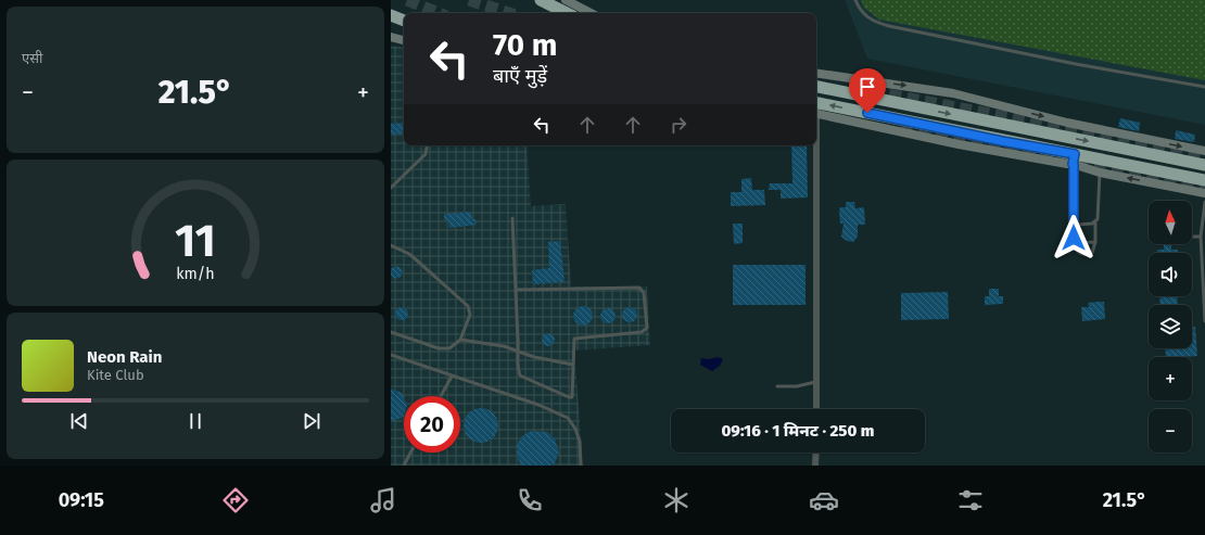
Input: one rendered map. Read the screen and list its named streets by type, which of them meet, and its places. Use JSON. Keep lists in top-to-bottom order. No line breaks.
{"north":"top","page":{"tile":"एसी","turn":["70 m","बाएँ मुड़ें"],"heat":["−","21.5°","+"],"map_buttons":["+","−"],"song":["Neon Rain","Kite Club"],"limit":"20","trip":"09:16 · 1 मिनट · 250 m","tabs":["09:15","21.5°"],"gauge":["11","km/h"]}}
